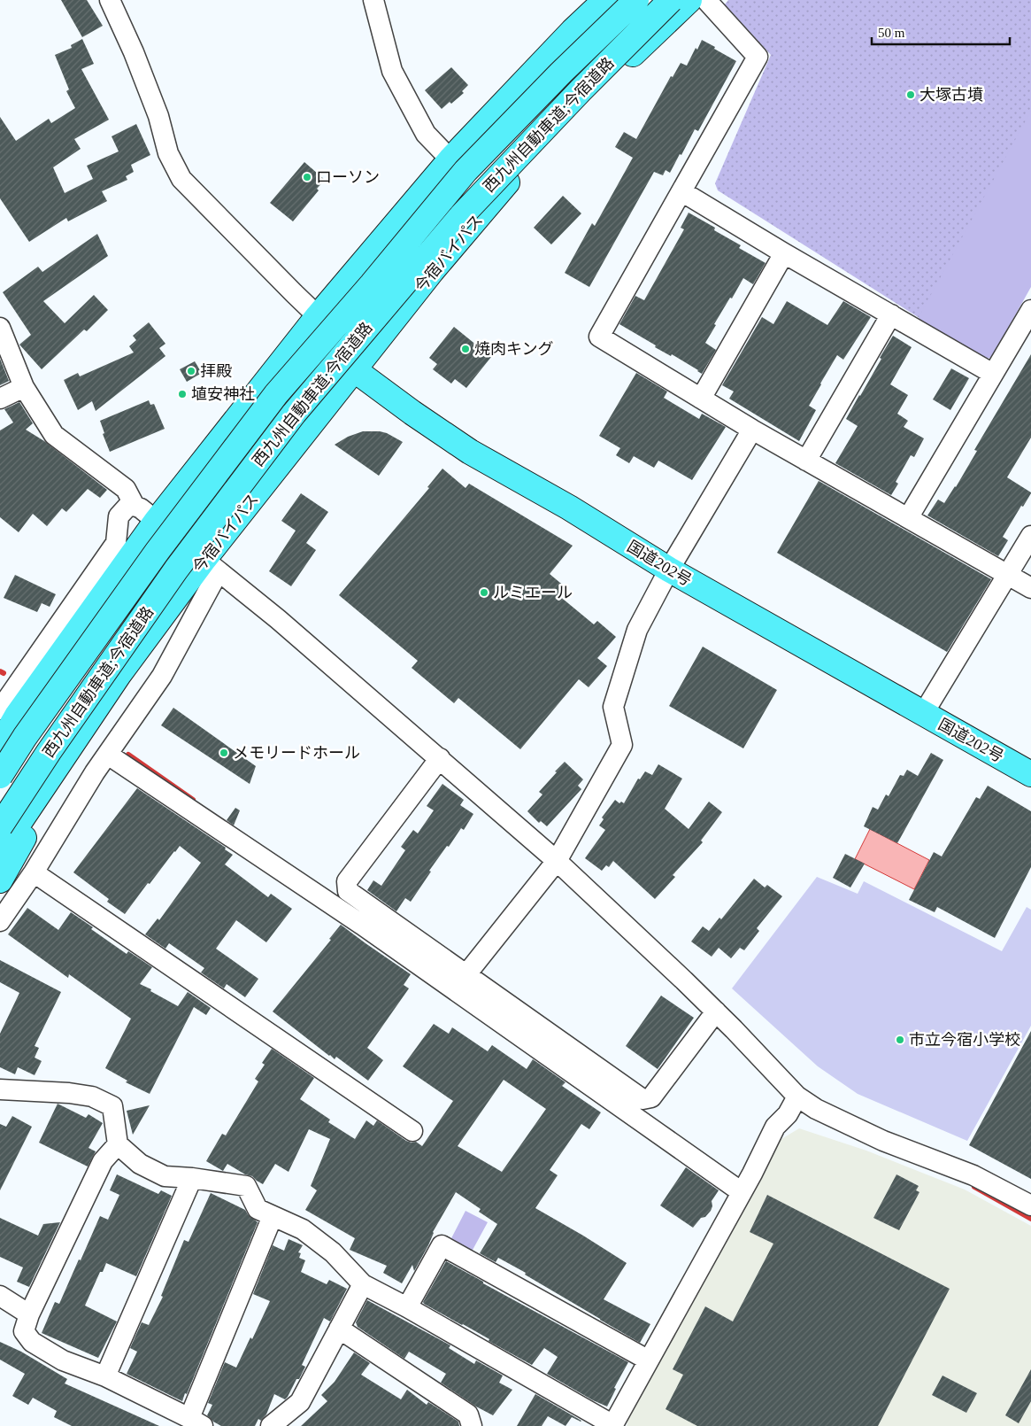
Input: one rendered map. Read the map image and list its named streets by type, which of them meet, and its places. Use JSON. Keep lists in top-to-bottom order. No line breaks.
{"streets":{"highway":["西九州自動車道;今宿道路","今宿バイパス","国道202号"]},"crossings":[["今宿バイパス","国道202号"]],"places":["大塚古墳","ローソン","焼肉キング","拝殿","埴安神社","ルミエール","メモリードホール","市立今宿小学校"],"scale_bar":"50 m"}
